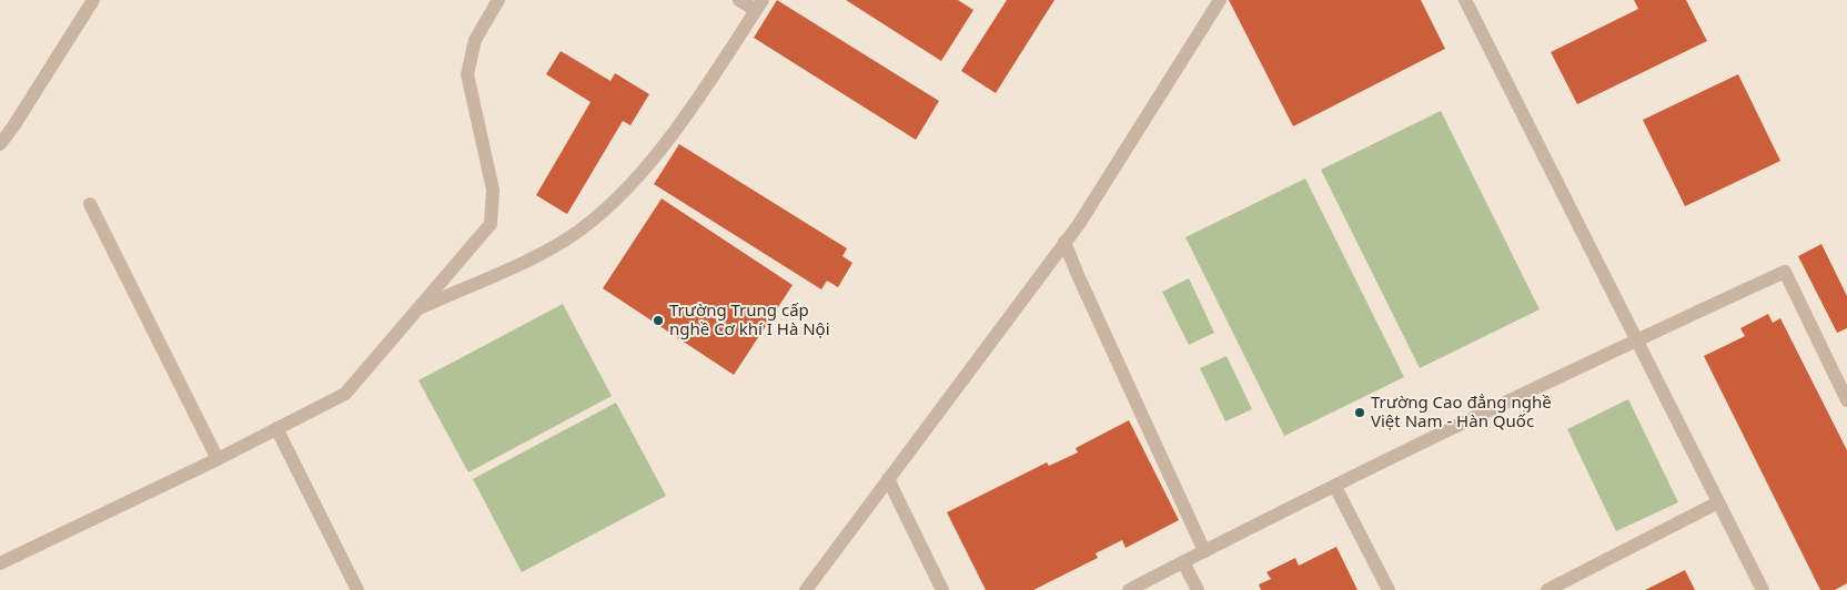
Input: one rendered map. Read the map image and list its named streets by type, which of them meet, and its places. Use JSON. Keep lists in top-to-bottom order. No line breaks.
{"places":["Trường Trung cấp nghề Cơ khí I Hà Nội","Trường Cao đẳng nghề Việt Nam - Hàn Quốc"]}
